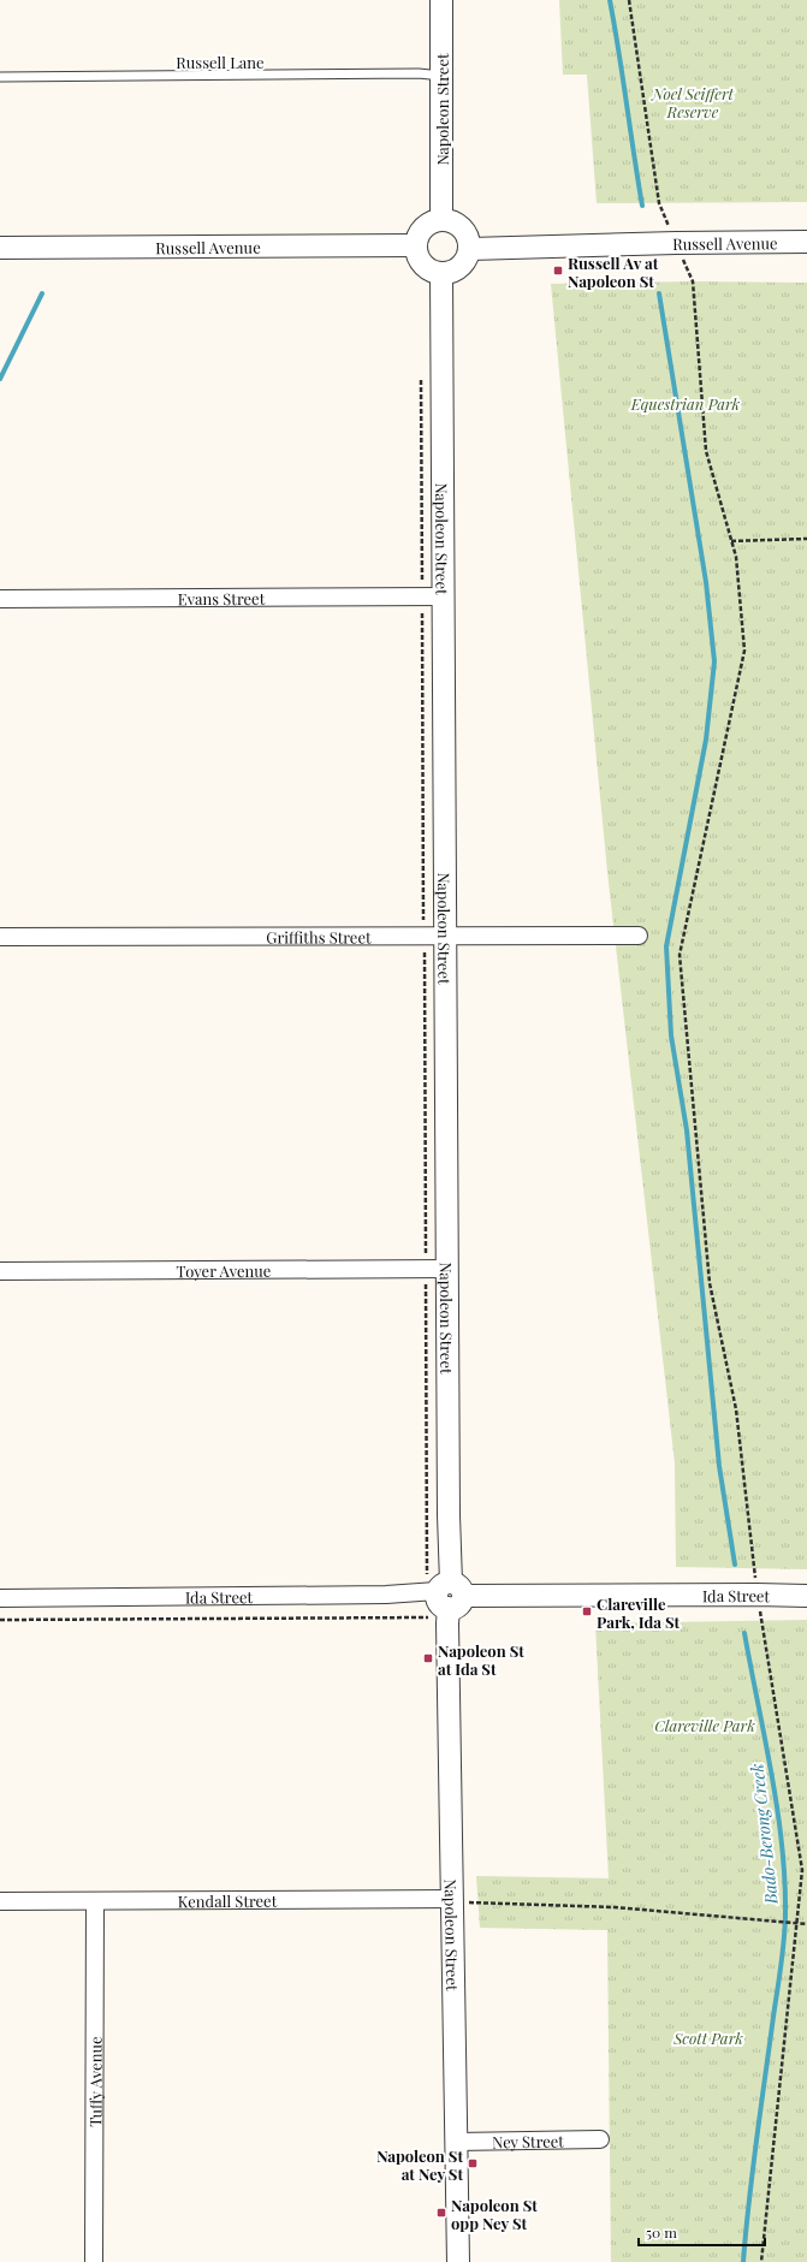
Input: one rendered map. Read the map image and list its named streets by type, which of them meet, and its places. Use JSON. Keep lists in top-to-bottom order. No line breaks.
{"streets":{"street":["Napoleon Street","Russell Avenue","Evans Street","Griffiths Street","Toyer Avenue","Ida Street","Kendall Street","Tuffy Avenue","Ney Street"],"lane":["Russell Lane"]},"crossings":[["Russell Lane","Napoleon Street"],["Napoleon Street","Russell Avenue"],["Napoleon Street","Evans Street"],["Napoleon Street","Griffiths Street"],["Napoleon Street","Toyer Avenue"],["Napoleon Street","Ida Street"],["Napoleon Street","Kendall Street"],["Napoleon Street","Ney Street"],["Kendall Street","Tuffy Avenue"]],"water":["Bado-Berong Creek"],"parks":["Noel Seiffert Reserve","Equestrian Park","Clareville Park","Scott Park"],"places":{"transit":["Russell Av at Napoleon St","Clareville Park, Ida St","Napoleon St at Ida St","Napoleon St at Ney St","Napoleon St opp Ney St"]},"scale_bar":"50 m"}
